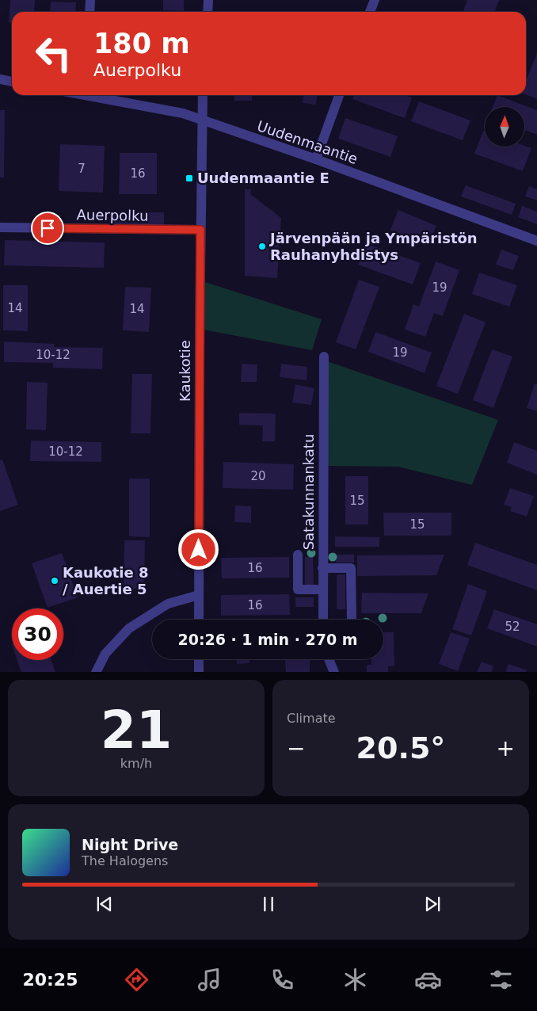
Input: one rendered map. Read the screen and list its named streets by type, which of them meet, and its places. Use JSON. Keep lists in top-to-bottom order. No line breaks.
{"streets":{"street":["Uudenmaantie","Auerpolku","Kaukotie","Satakunnankatu"]},"crossings":[["Uudenmaantie","Kaukotie"],["Auerpolku","Kaukotie"]],"places":{"transit":["Uudenmaantie E"],"other":["Järvenpään ja Ympäristön Rauhanyhdistys","Kaukotie 8 / Auertie 5"]},"house_numbers":["7","16","19","14","14","19","10-12","10-12","20","15","15","16","16","52"],"north":"top","page":{"turn":["180 m","Auerpolku"],"limit":"30","trip":"20:26 · 1 min · 270 m","tile":[["21","km/h"],"Climate"],"heat":["−","20.5°","+"],"song":["Night Drive","The Halogens"],"tabs":"20:25"}}
